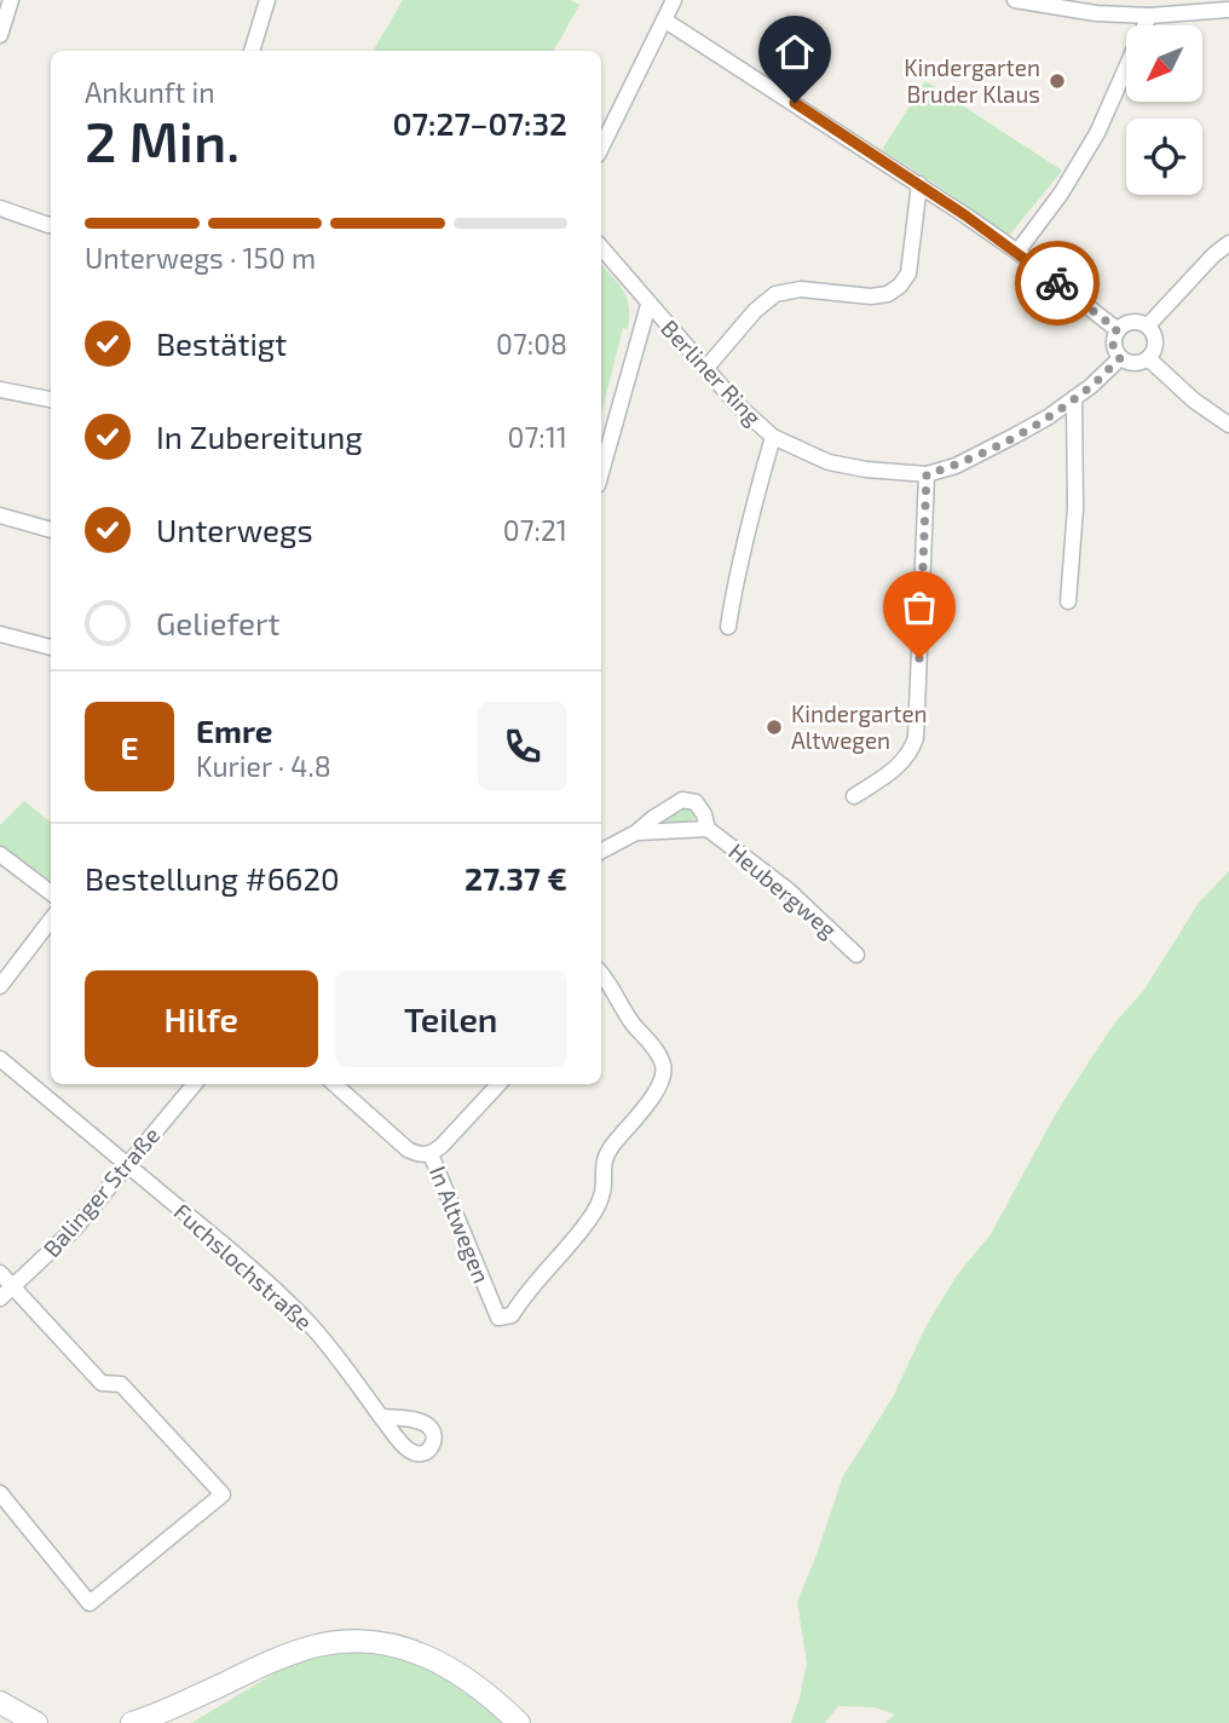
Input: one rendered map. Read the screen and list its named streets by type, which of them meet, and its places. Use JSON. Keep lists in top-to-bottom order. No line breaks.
{"streets":{"street":["Berliner Ring","Heubergweg","Balinger Straße","In Altwegen","Fuchslochstraße"]},"crossings":[["Balinger Straße","Fuchslochstraße"]],"places":["Kindergarten Bruder Klaus","Kindergarten Altwegen"],"north":"bottom left","page":{"heading":["2 Min.","Ankunft in","07:27–07:32"],"panel":["Emre","Kurier · 4.8","Bestellung #6620","27.37 €"],"bar":"Unterwegs · 150 m","list":[["Bestätigt","07:08"],["In Zubereitung","07:11"],["Unterwegs","07:21"],"Geliefert"],"round":"E","buttons":["Hilfe","Teilen"]}}
